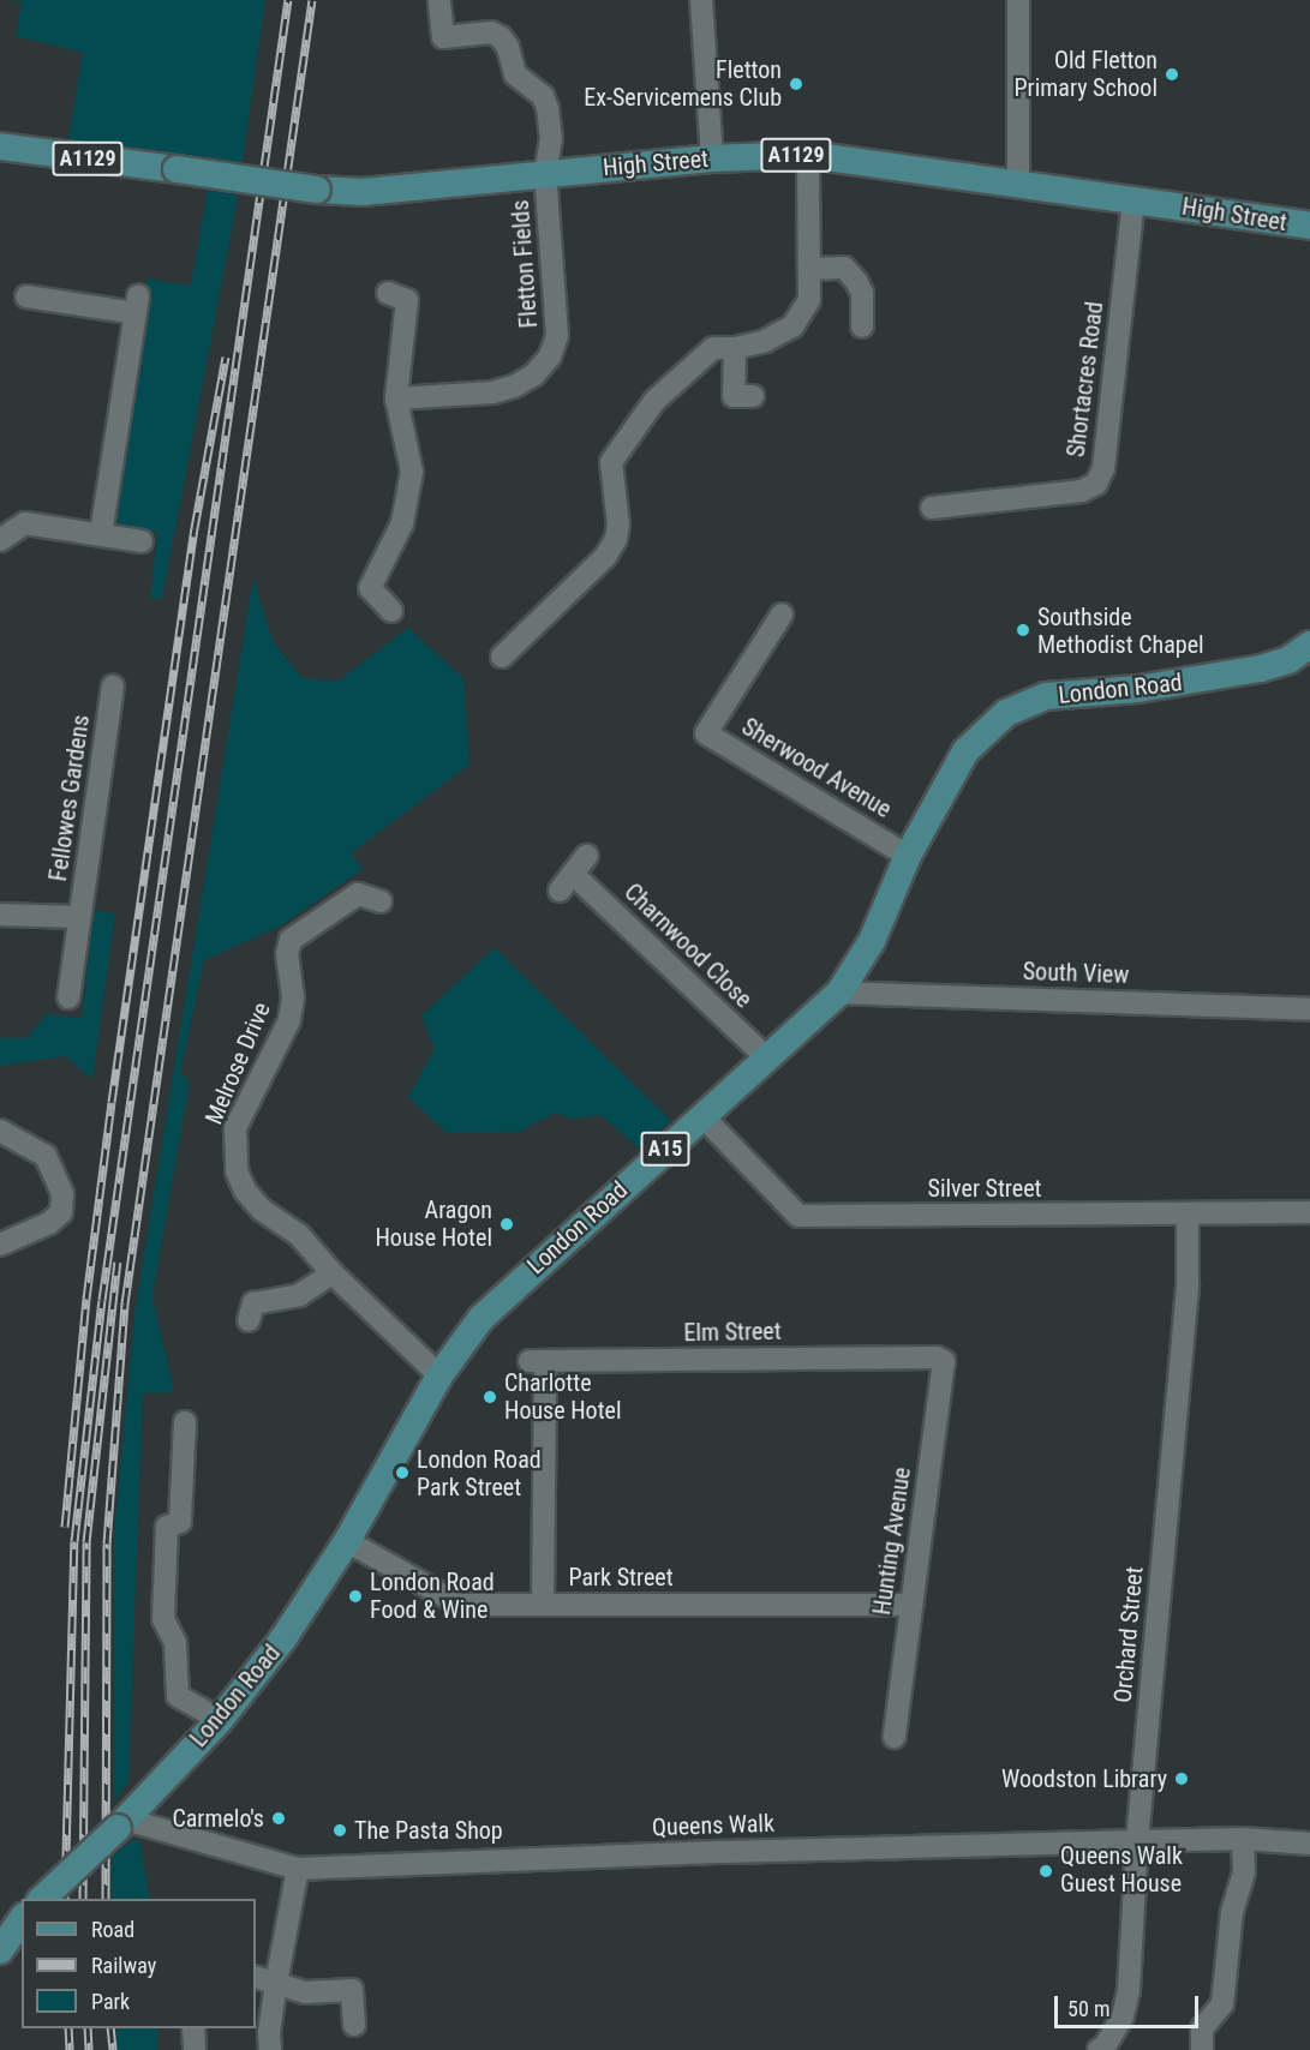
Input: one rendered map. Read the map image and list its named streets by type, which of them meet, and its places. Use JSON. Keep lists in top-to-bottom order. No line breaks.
{"streets":{"main road":["A1129","High Street","London Road","A15"],"street":["Fletton Fields","Shortacres Road","Sherwood Avenue","Fellowes Gardens","Charnwood Close","South View","Melrose Drive","Silver Street","Elm Street","Hunting Avenue","Park Street","Orchard Street","Queens Walk"]},"crossings":[["High Street","Fletton Fields"],["High Street","Shortacres Road"],["London Road","Sherwood Avenue"],["London Road","Charnwood Close"],["London Road","South View"],["London Road","Melrose Drive"],["London Road","Silver Street"],["London Road","Park Street"],["London Road","Queens Walk"],["Silver Street","Orchard Street"],["Elm Street","Hunting Avenue"],["Elm Street","Park Street"],["Hunting Avenue","Park Street"],["Orchard Street","Queens Walk"]],"places":["Old Fletton Primary School","Fletton Ex-Servicemens Club","Southside Methodist Chapel","Aragon House Hotel","Charlotte House Hotel","London Road Park Street","London Road Food & Wine","Woodston Library","Carmelo's","The Pasta Shop","Queens Walk Guest House"],"legend":["Road","Railway","Park"],"scale_bar":"50 m"}
